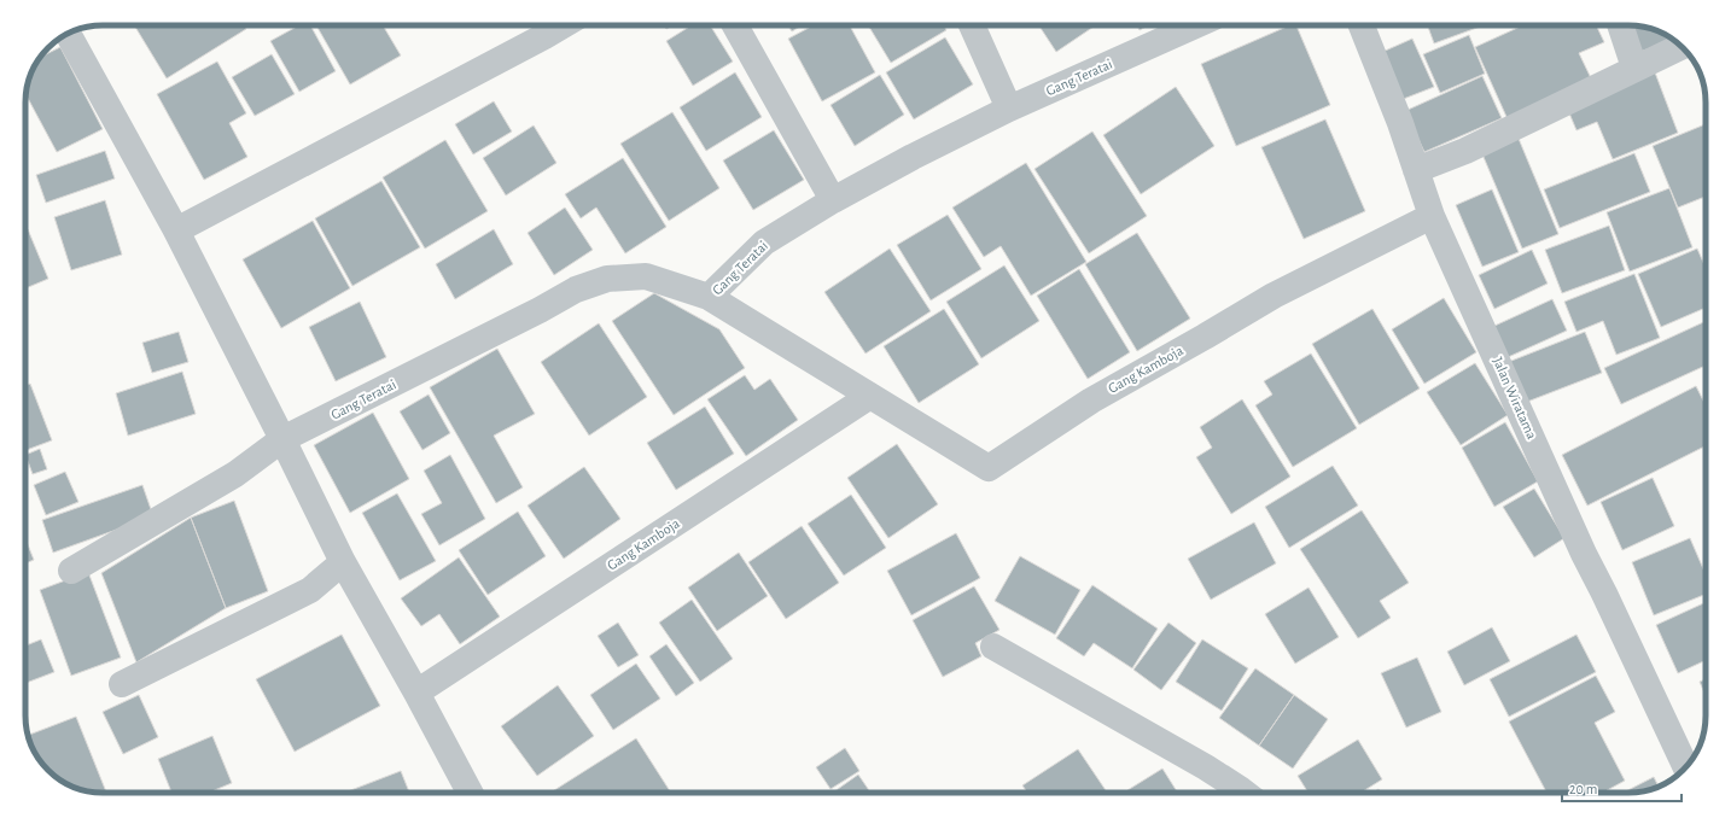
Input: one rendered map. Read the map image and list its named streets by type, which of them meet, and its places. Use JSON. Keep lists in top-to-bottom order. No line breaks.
{"streets":{"street":["Gang Teratai","Gang Kamboja","Jalan Wiratama"]},"crossings":[["Gang Teratai","Gang Kamboja"],["Gang Kamboja","Jalan Wiratama"]],"scale_bar":"20 m"}
